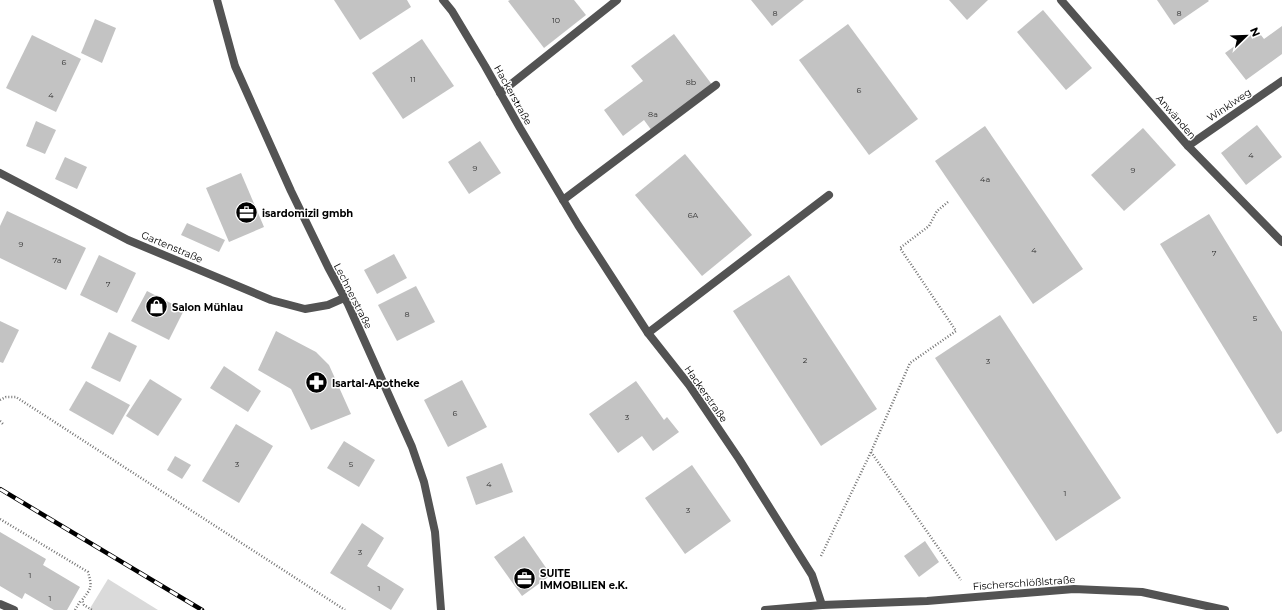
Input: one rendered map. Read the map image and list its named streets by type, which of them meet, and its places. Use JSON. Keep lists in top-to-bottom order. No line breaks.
{"streets":{"street":["Hackerstraße","Winklweg","Anwänden","Gartenstraße","Lechnerstraße","Fischerschlößlstraße"]},"crossings":[["Hackerstraße","Fischerschlößlstraße"],["Winklweg","Anwänden"],["Gartenstraße","Lechnerstraße"]],"places":{"office":["isardomizil gmbh","SUITE IMMOBILIEN e.K."],"shop":["Salon Mühlau"],"pharmacy":["Isartal-Apotheke"]},"house_numbers":["8","8","10","6","11","8b","6","4","8a","4","9","9","4a","6A","9","4","7","7a","7","8","5","2","3","6","3","3","5","4","1","3","3","1","1","1"],"north":"top right"}
